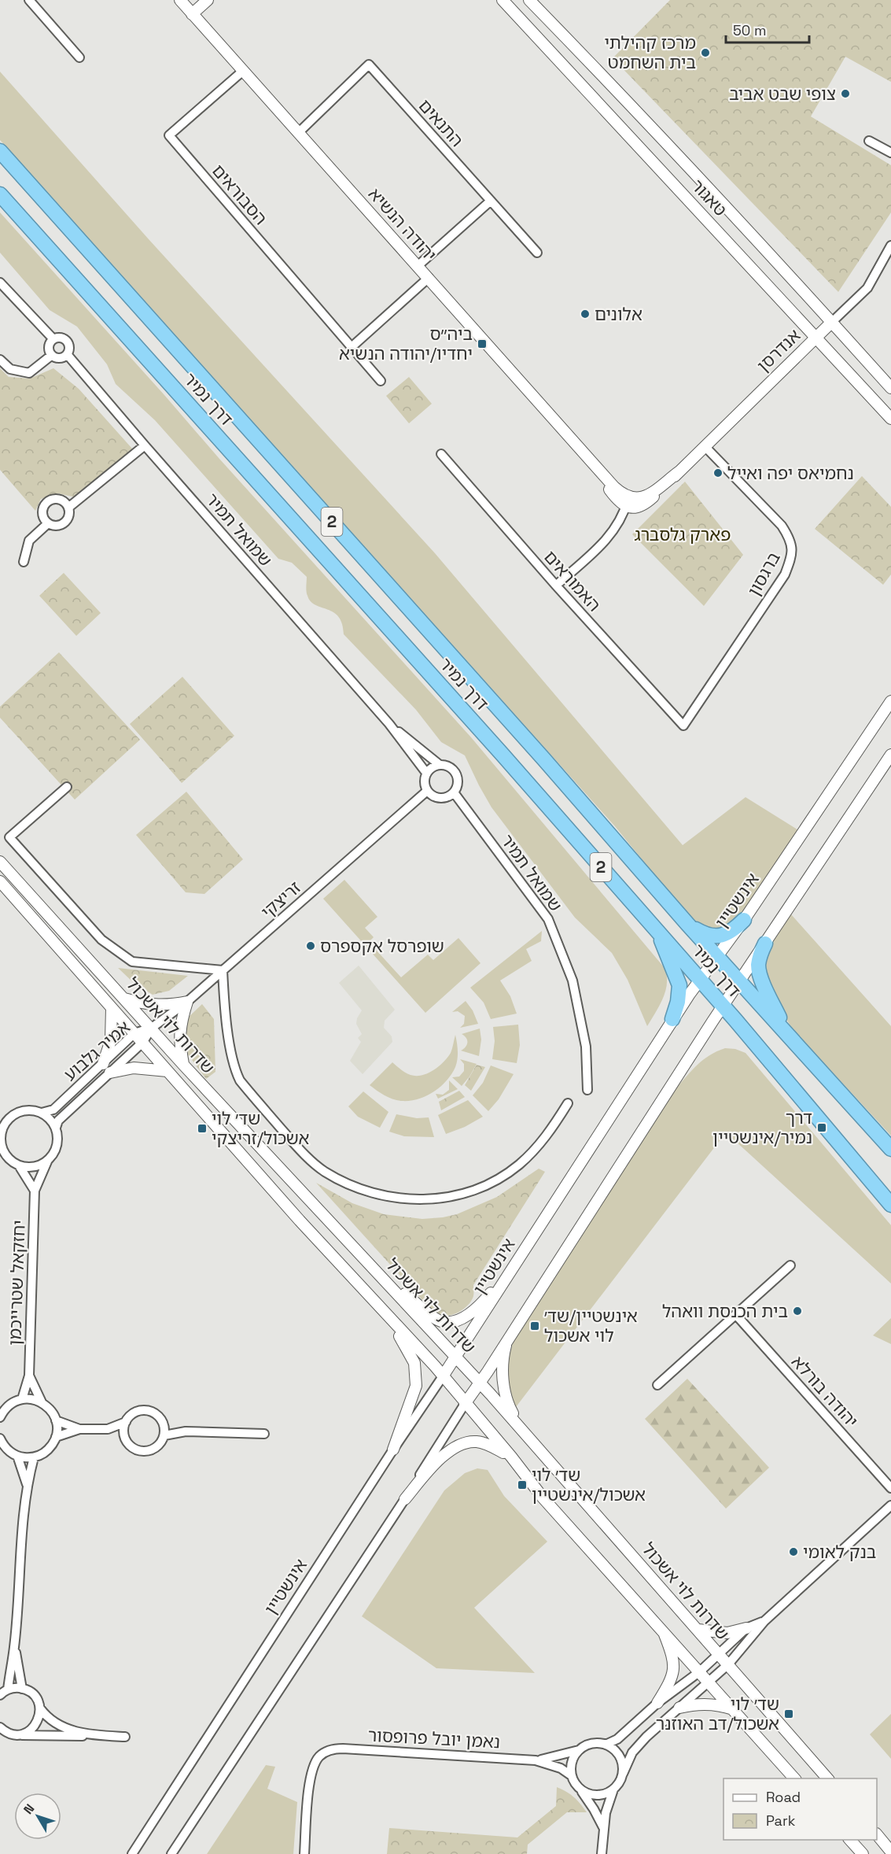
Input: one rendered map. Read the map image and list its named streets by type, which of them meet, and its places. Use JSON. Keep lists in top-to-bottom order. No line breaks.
{"streets":{"highway":["דרך נמיר","2"],"street":["התנאים","הסבוראים","טאגור","יהודה הנשיא","אנדרסן","שמואל תמיר","ברגסון","האמוראים","זריצקי","אינשטיין","שדרות לוי אשכול","אמיר גלבוע","יחזקאל שטרייכמן","יהודה בורלא","נאמן יובל פרופסור"]},"crossings":[["התנאים","יהודה הנשיא"],["הסבוראים","יהודה הנשיא"],["טאגור","אנדרסן"],["יהודה הנשיא","אנדרסן"],["אנדרסן","ברגסון"],["דרך נמיר","אינשטיין"],["שמואל תמיר","זריצקי"],["ברגסון","האמוראים"],["זריצקי","שדרות לוי אשכול"],["זריצקי","אמיר גלבוע"],["אינשטיין","שדרות לוי אשכול"],["שדרות לוי אשכול","אמיר גלבוע"],["אמיר גלבוע","יחזקאל שטרייכמן"]],"parks":["פארק גלסברג"],"places":{"other":["מרכז קהילתי בית השחמט","צופי שבט אביב","אלונים","נחמיאס יפה ואייל","שופרסל אקספרס","בית הכנסת וואהל","בנק לאומי"],"transit":["ביה״ס יחדיו/יהודה הנשיא","דרך נמיר/אינשטיין","שד׳ לוי אשכול/זריצקי","אינשטיין/שד׳ לוי אשכול","שד׳ לוי אשכול/אינשטיין","שד׳ לוי אשכול/דב האוזנר"]},"legend":["Road","Park"],"scale_bar":"50 m","north":"top left"}
